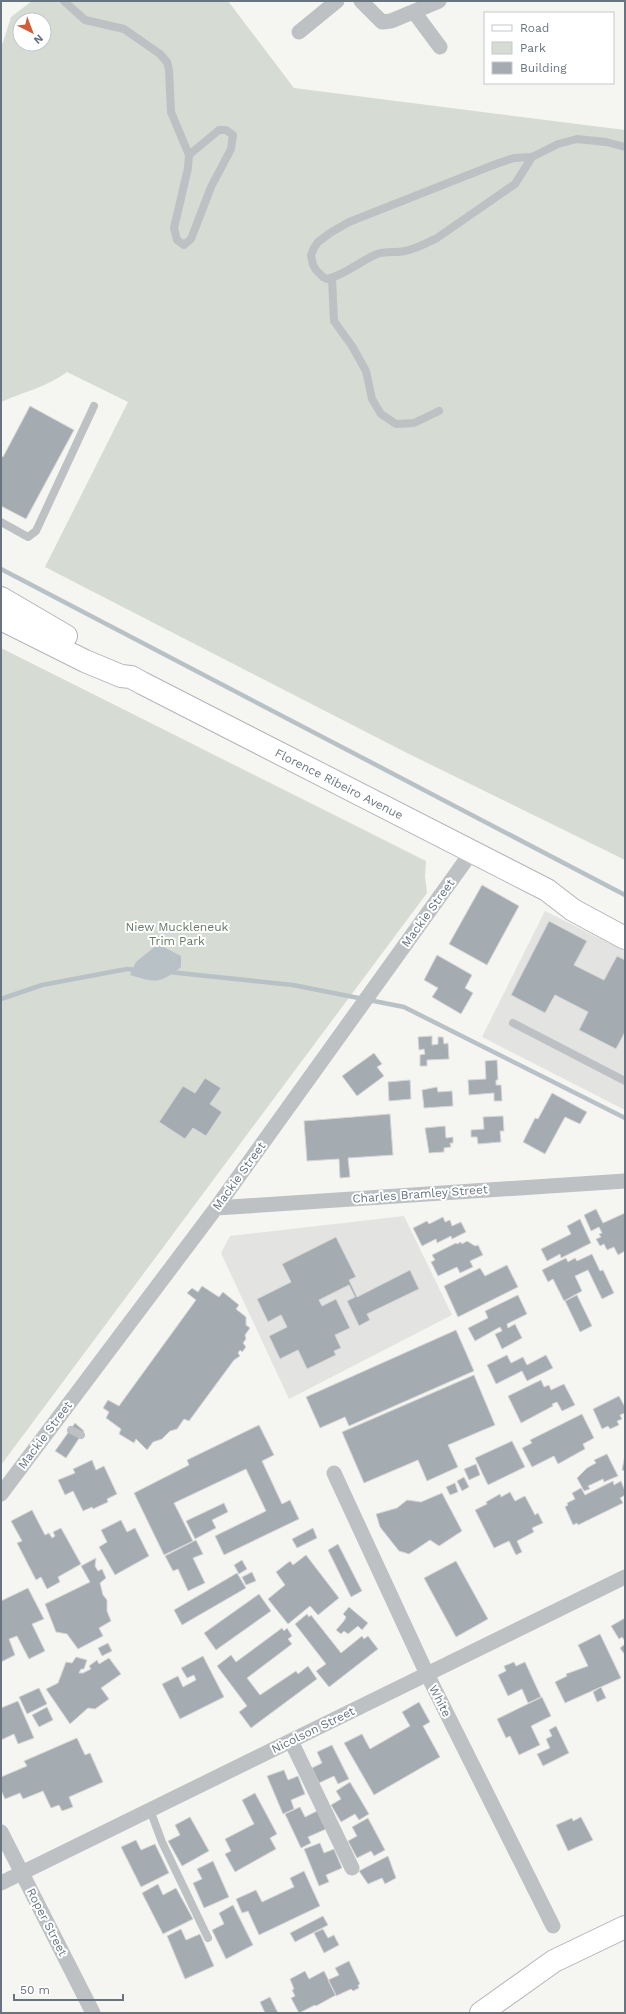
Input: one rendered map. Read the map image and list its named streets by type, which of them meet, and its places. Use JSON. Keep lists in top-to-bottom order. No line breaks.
{"streets":{"main road":["Florence Ribeiro Avenue"],"street":["Mackie Street","Charles Bramley Street","White","Nicolson Street","Roper Street"]},"crossings":[["Florence Ribeiro Avenue","Mackie Street"],["Mackie Street","Charles Bramley Street"],["White","Nicolson Street"],["Nicolson Street","Roper Street"]],"parks":["Niew Muckleneuk Trim Park"],"legend":["Road","Park","Building"],"scale_bar":"50 m","north":"bottom right"}
